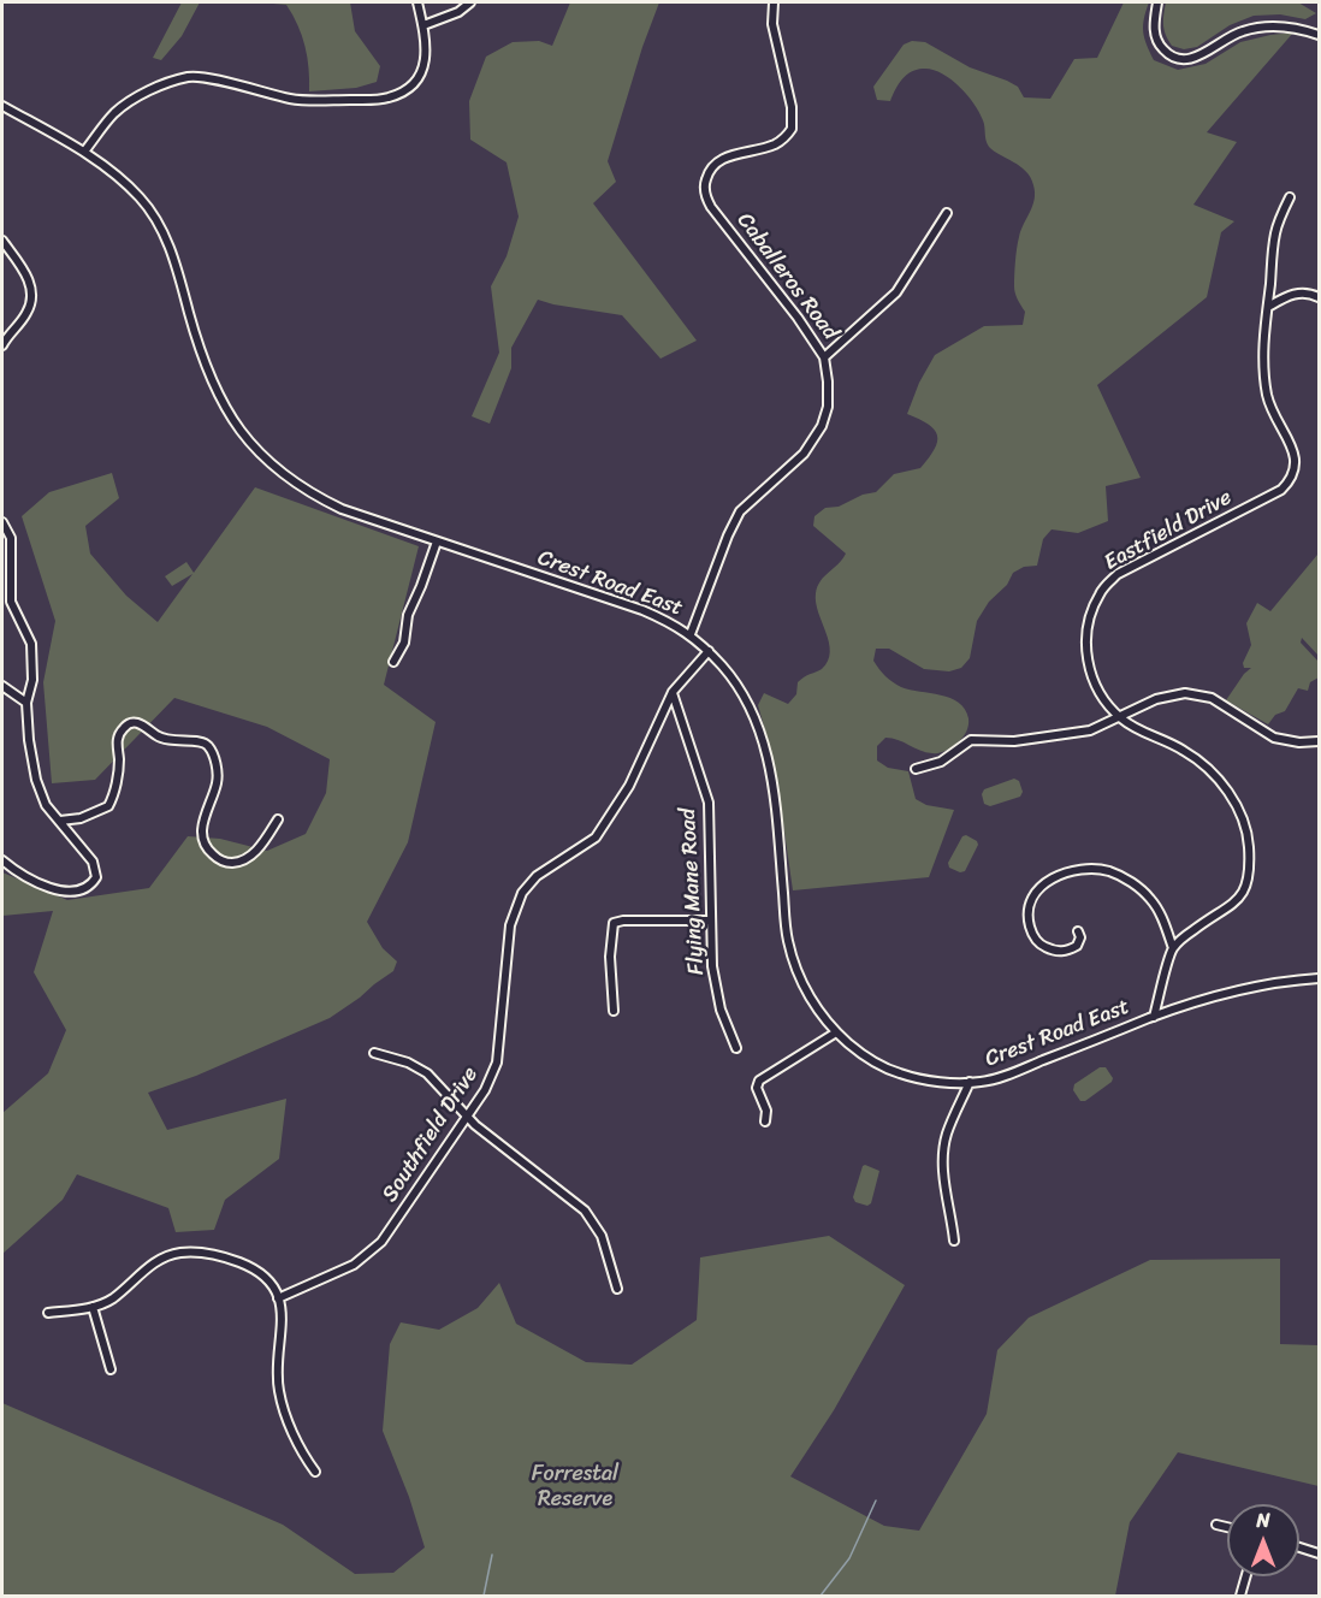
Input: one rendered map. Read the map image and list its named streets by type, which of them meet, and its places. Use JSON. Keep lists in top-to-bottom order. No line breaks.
{"streets":{"street":["Caballeros Road","Eastfield Drive","Crest Road East","Flying Mane Road","Southfield Drive"]},"crossings":[["Caballeros Road","Crest Road East"],["Crest Road East","Southfield Drive"],["Flying Mane Road","Southfield Drive"]],"parks":["Forrestal Reserve"],"north":"top"}
